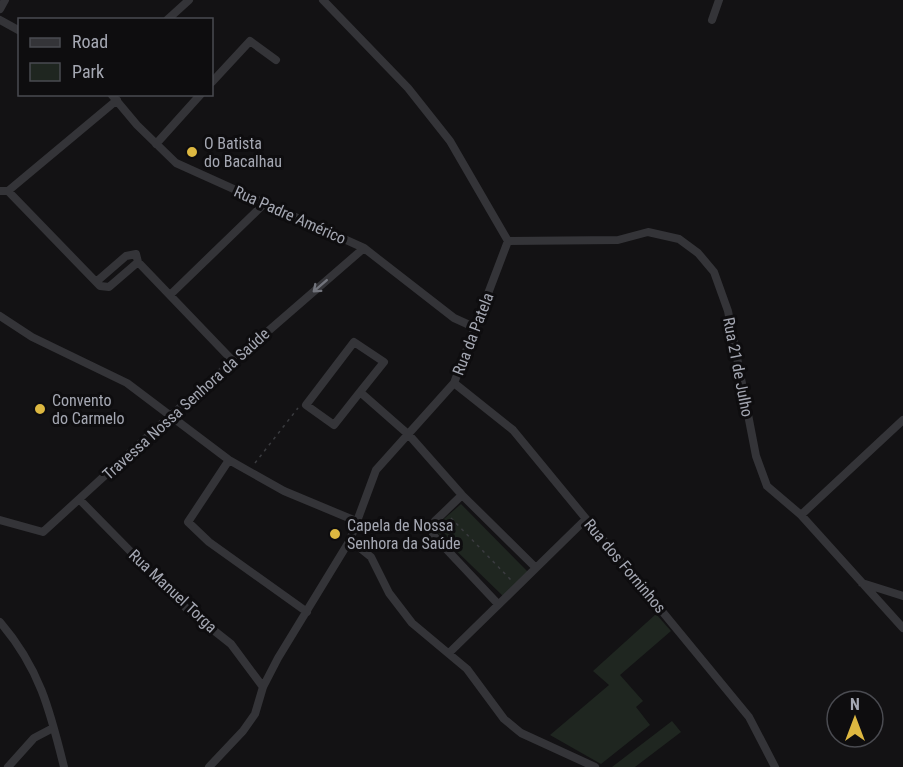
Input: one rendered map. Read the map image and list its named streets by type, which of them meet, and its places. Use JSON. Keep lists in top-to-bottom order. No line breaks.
{"streets":{"street":["Rua Padre Américo","Rua da Patela","Rua 21 de Julho","Travessa Nossa Senhora da Saúde","Rua dos Forninhos","Rua Manuel Torga"]},"crossings":[["Rua Padre Américo","Rua da Patela"],["Rua Padre Américo","Travessa Nossa Senhora da Saúde"],["Rua da Patela","Rua 21 de Julho"],["Rua da Patela","Rua dos Forninhos"],["Rua da Patela","Rua Manuel Torga"],["Travessa Nossa Senhora da Saúde","Rua Manuel Torga"]],"one_way":["Travessa Nossa Senhora da Saúde"],"places":["O Batista do Bacalhau","Convento do Carmelo","Capela de Nossa Senhora da Saúde"],"legend":["Road","Park"],"north":"top"}
